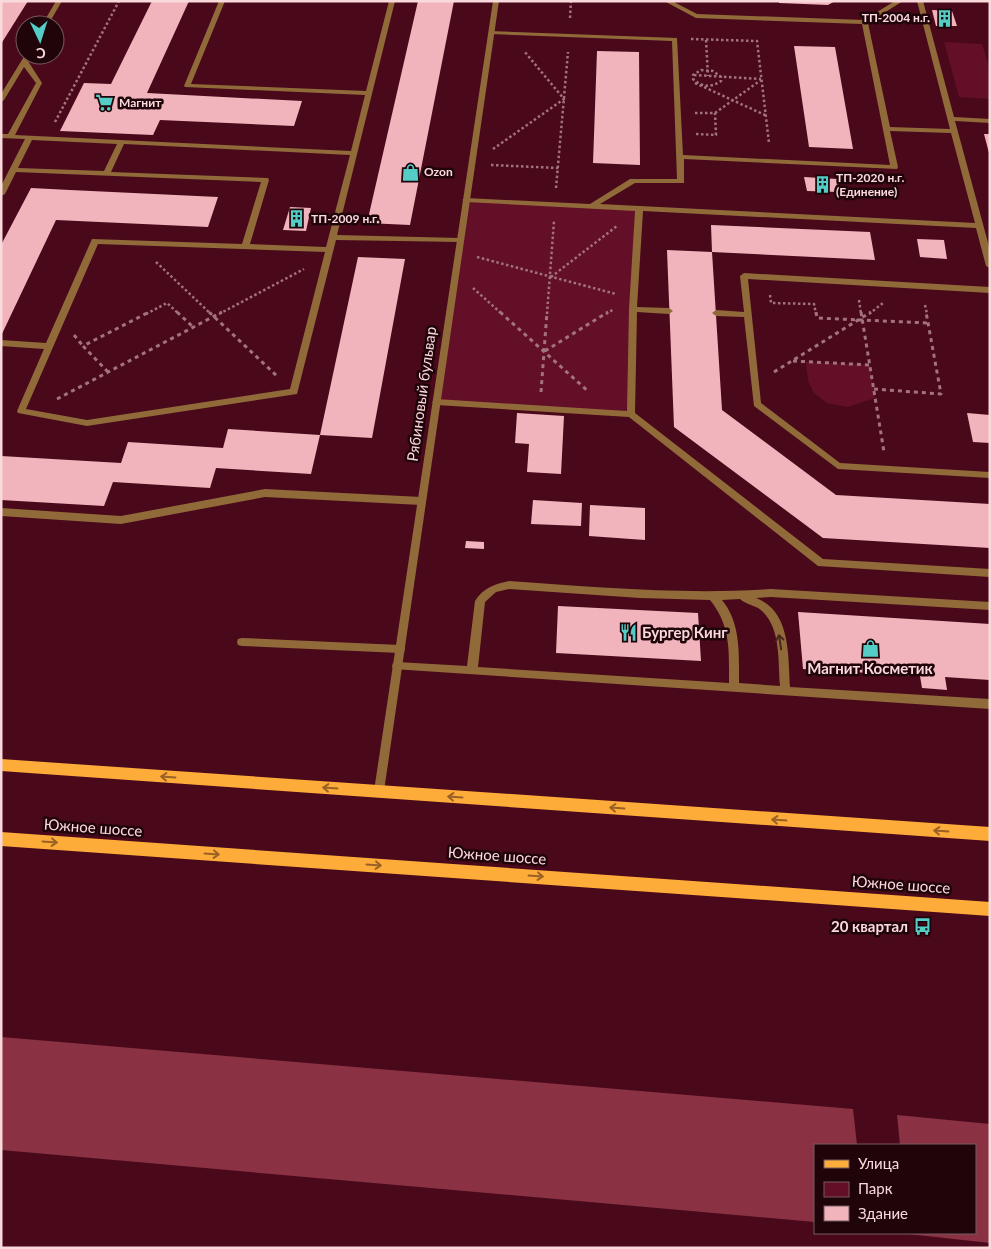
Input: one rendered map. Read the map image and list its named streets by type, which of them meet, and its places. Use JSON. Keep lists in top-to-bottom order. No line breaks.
{"streets":{"main road":["Южное шоссе"],"street":["Рябиновый бульвар"]},"places":{"building":["ТП-2004 н.г.","ТП-2020 н.г. (Единение)","ТП-2009 н.г."],"supermarket":["Магнит"],"shop":["Ozon","Магнит Косметик"],"restaurant":["Бургер Кинг"],"bus stop":["20 квартал"]},"legend":["Улица","Парк","Здание"],"north":"bottom"}
